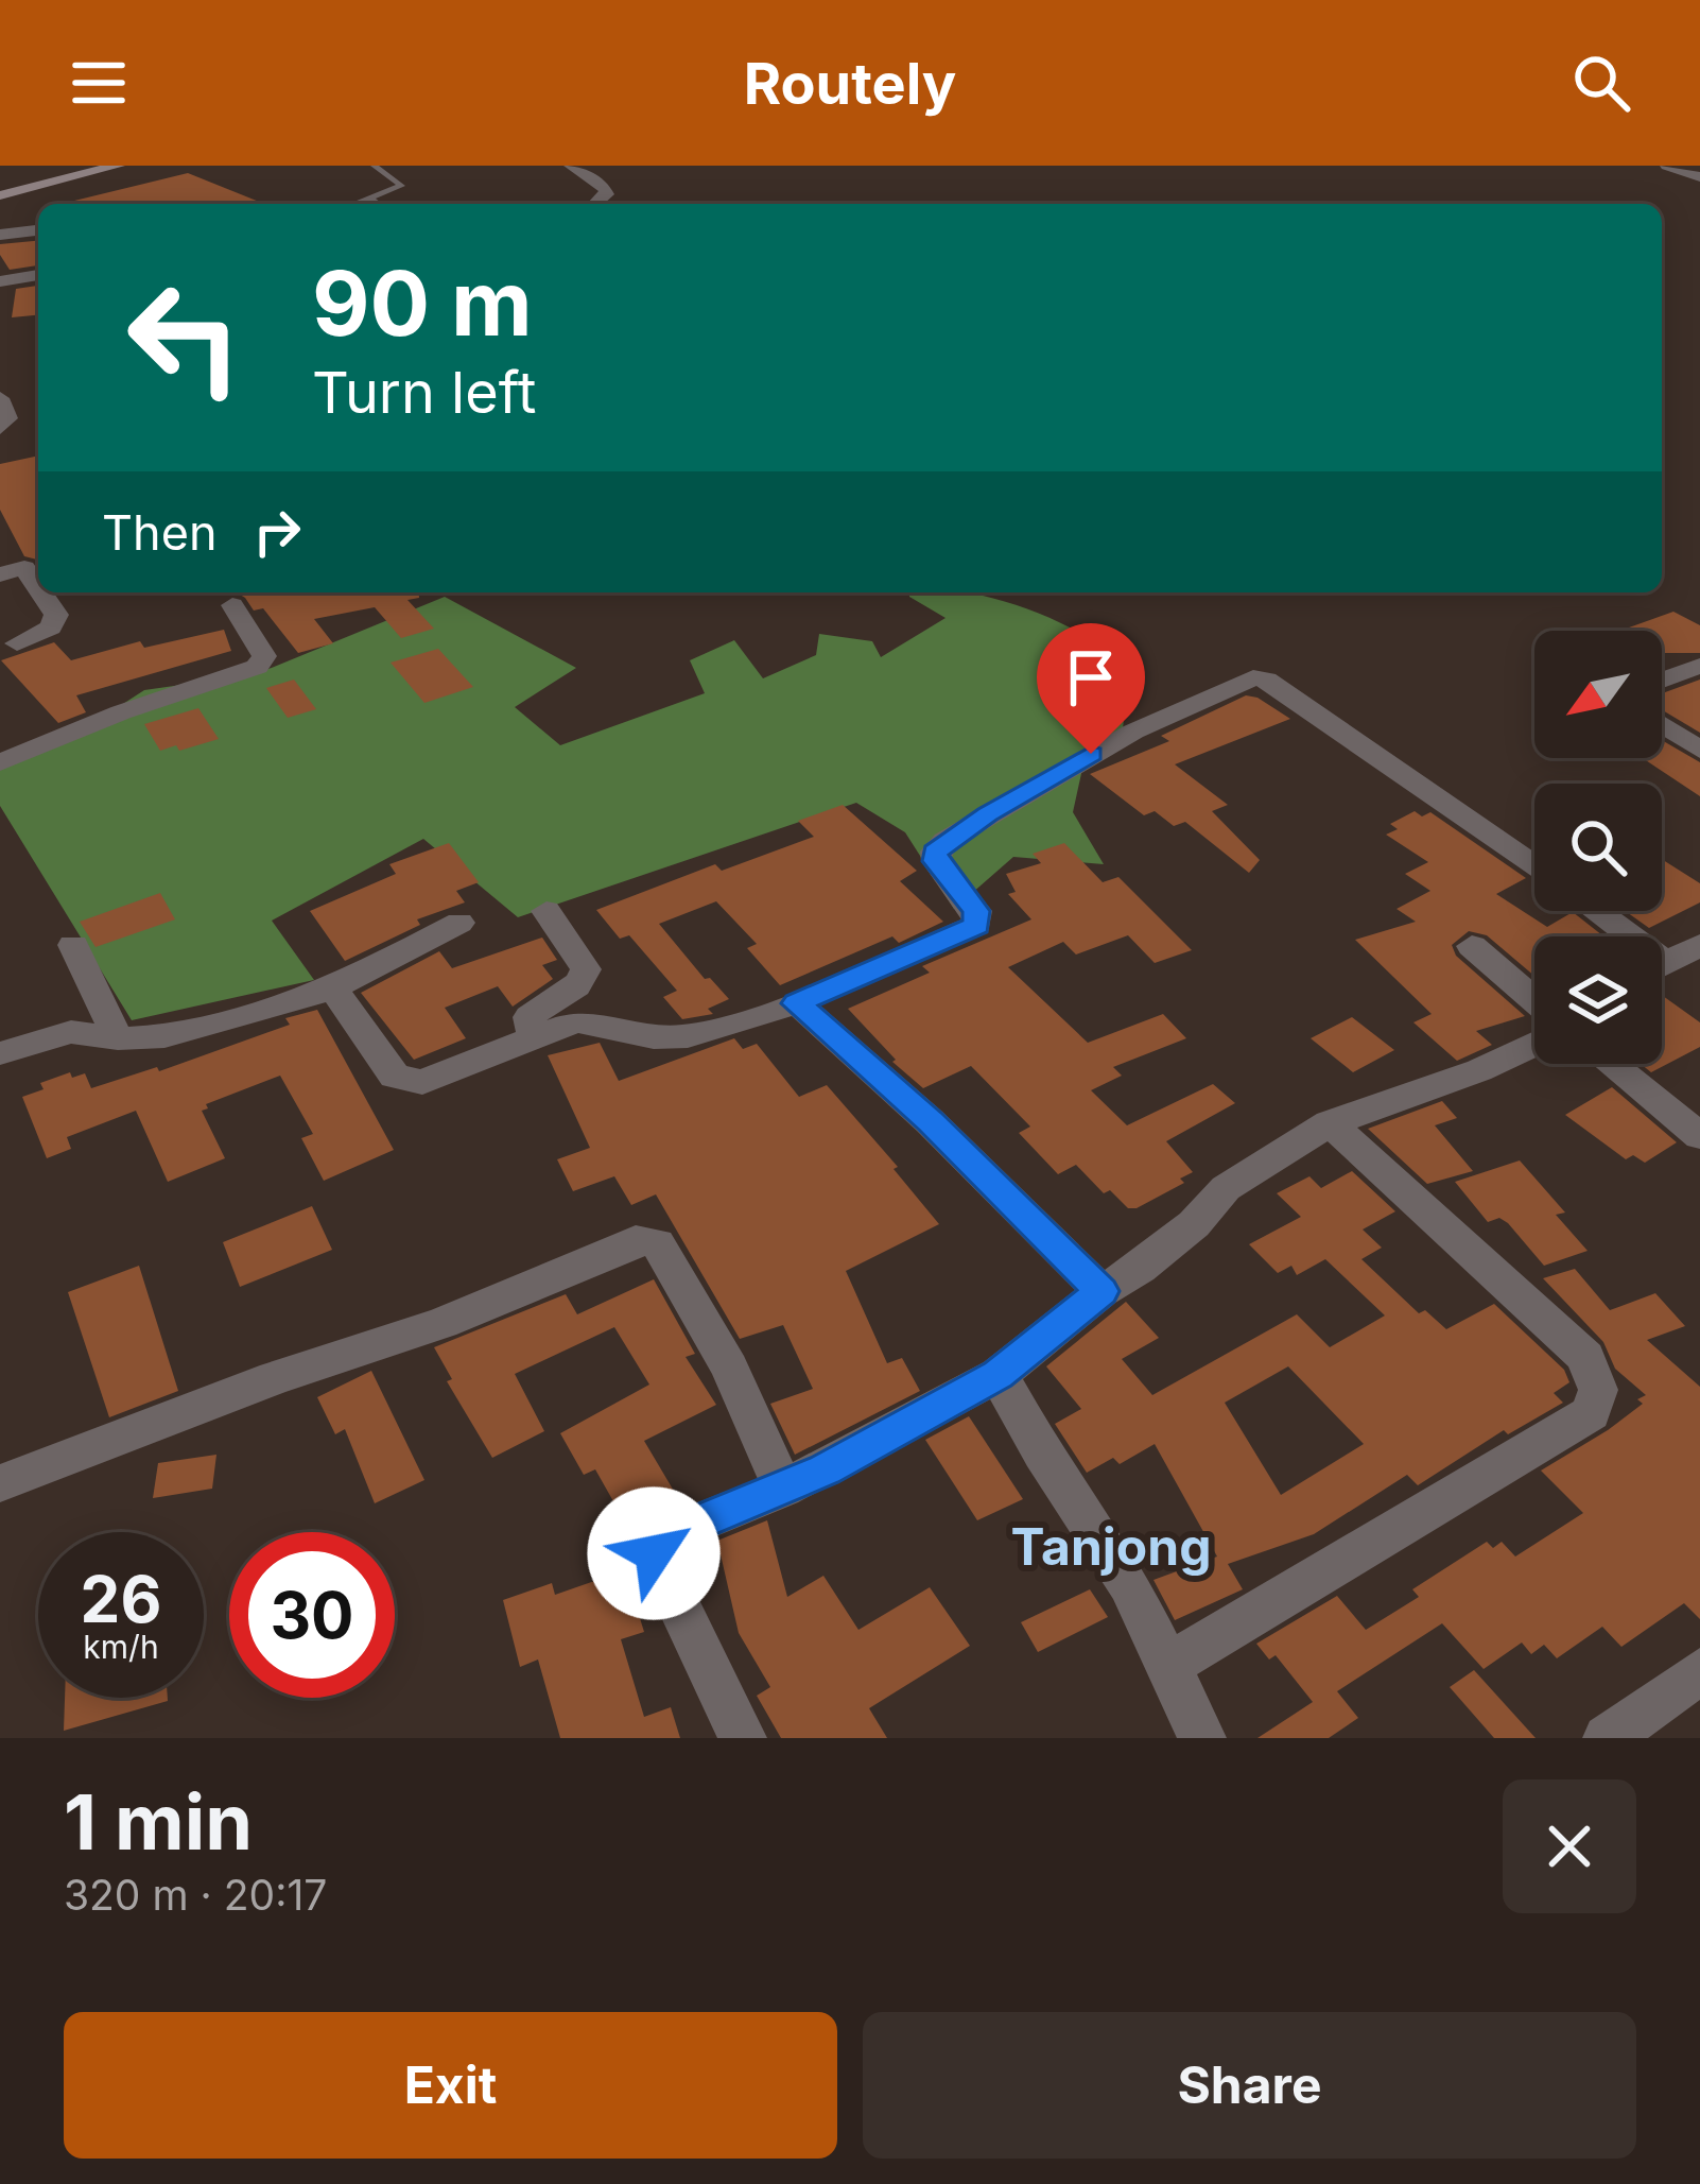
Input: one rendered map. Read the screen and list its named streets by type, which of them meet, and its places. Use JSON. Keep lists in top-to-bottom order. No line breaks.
{"districts":["Tanjong"],"north":"bottom left","page":{"header":"Routely","turn":["90 m","Turn left"],"then":"Then","speed":"26 km/h","limit":"30","heading":["1 min","320 m · 20:17"],"buttons":["Exit","Share"]}}
